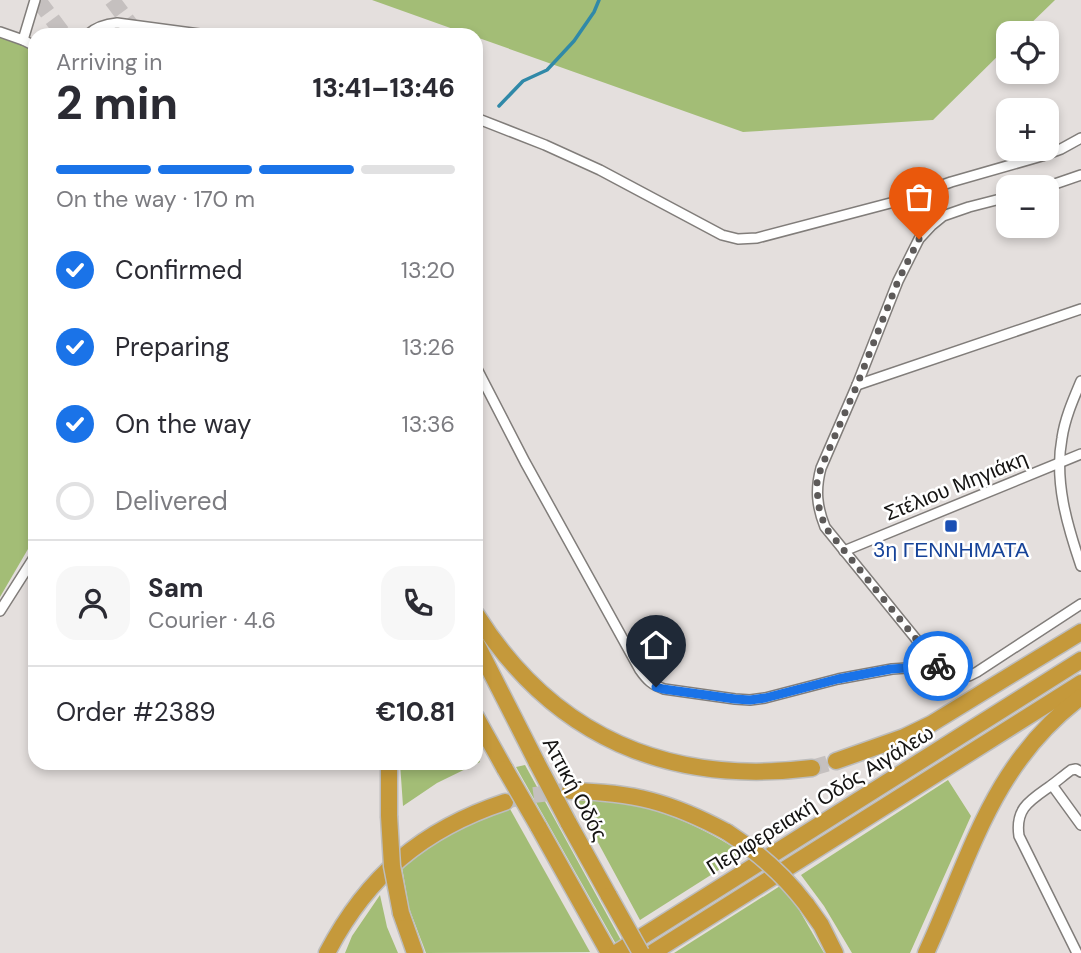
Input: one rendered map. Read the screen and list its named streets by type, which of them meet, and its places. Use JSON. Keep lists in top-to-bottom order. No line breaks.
{"streets":{"highway":["Αττική Οδός","Περιφερειακή Οδός Αιγάλεω"],"street":["Στέλιου Μηγιάκη"]},"places":{"transit":["3η ΓΕΝΝΗΜΑΤΑ"]},"page":{"map_buttons":["+","−"],"heading":["2 min","Arriving in","13:41–13:46"],"panel":["Sam","Courier · 4.6","Order #2389","€10.81"],"bar":"On the way · 170 m","list":[["Confirmed","13:20"],["Preparing","13:26"],["On the way","13:36"],"Delivered"]}}
